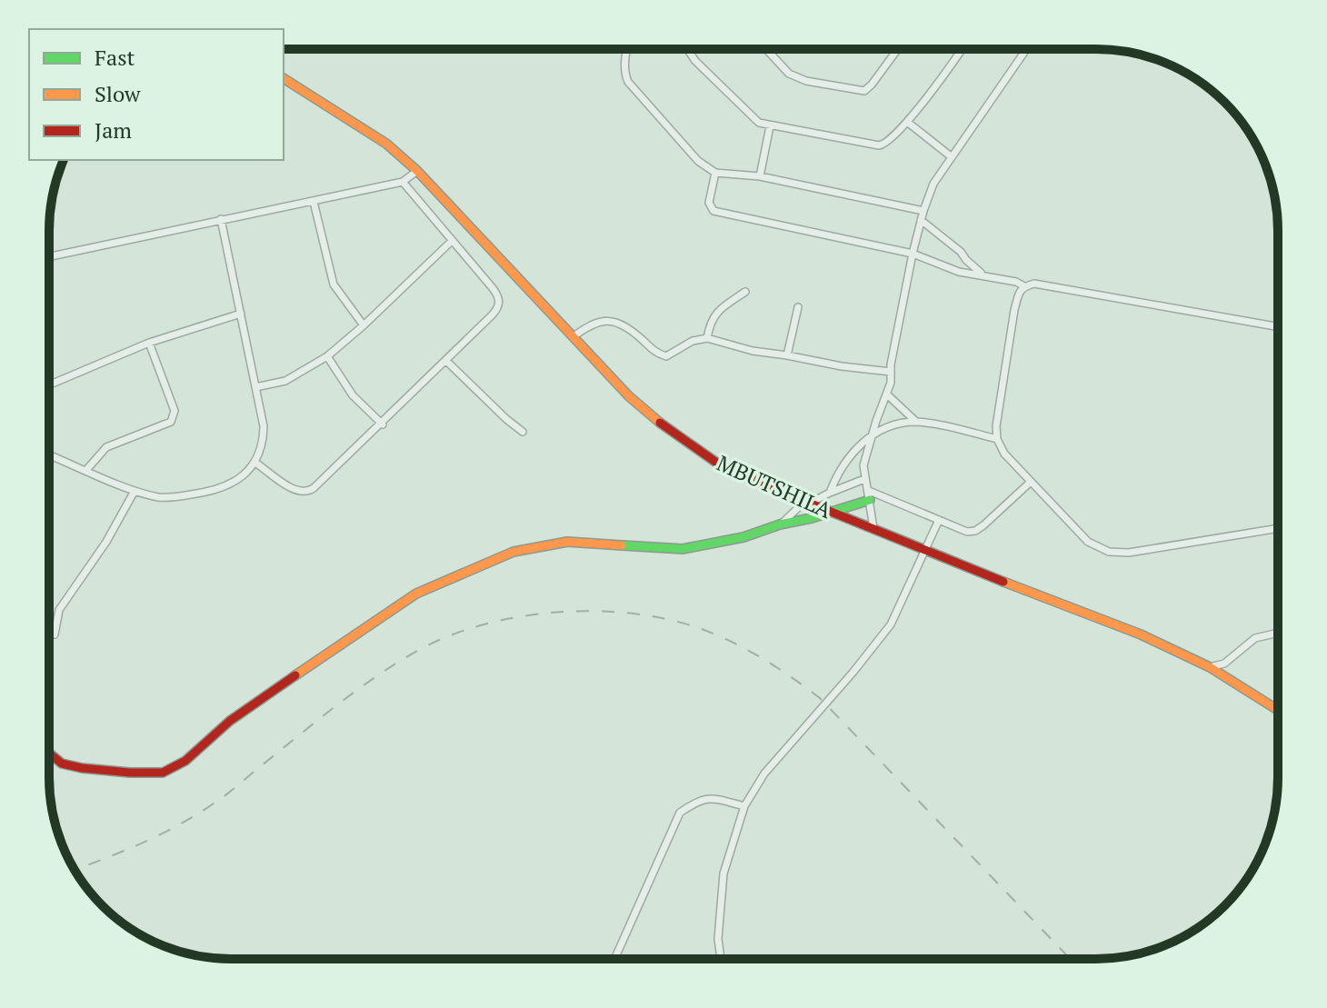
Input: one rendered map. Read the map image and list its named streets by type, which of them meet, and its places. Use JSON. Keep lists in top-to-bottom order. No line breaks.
{"streets":{"street":["MBUTSHILA"]},"legend":["Fast","Slow","Jam"]}
